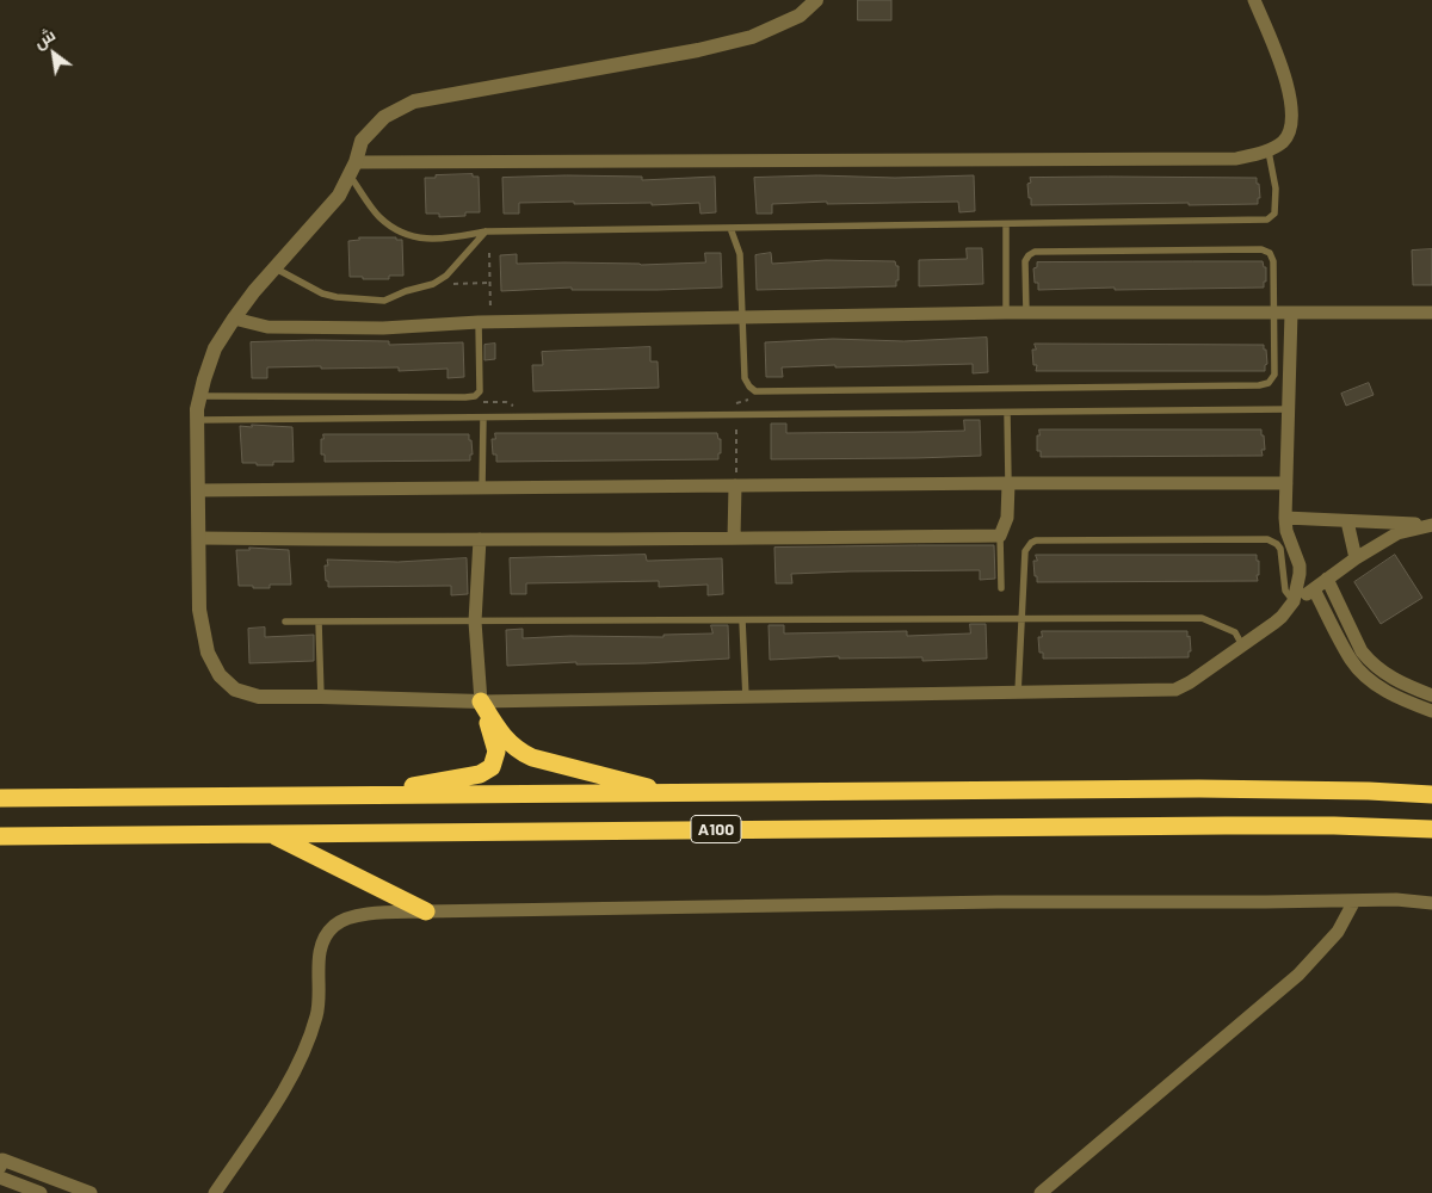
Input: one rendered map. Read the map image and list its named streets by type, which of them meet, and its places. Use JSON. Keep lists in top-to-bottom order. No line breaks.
{"streets":{"highway":["A100"]},"north":"top left"}
